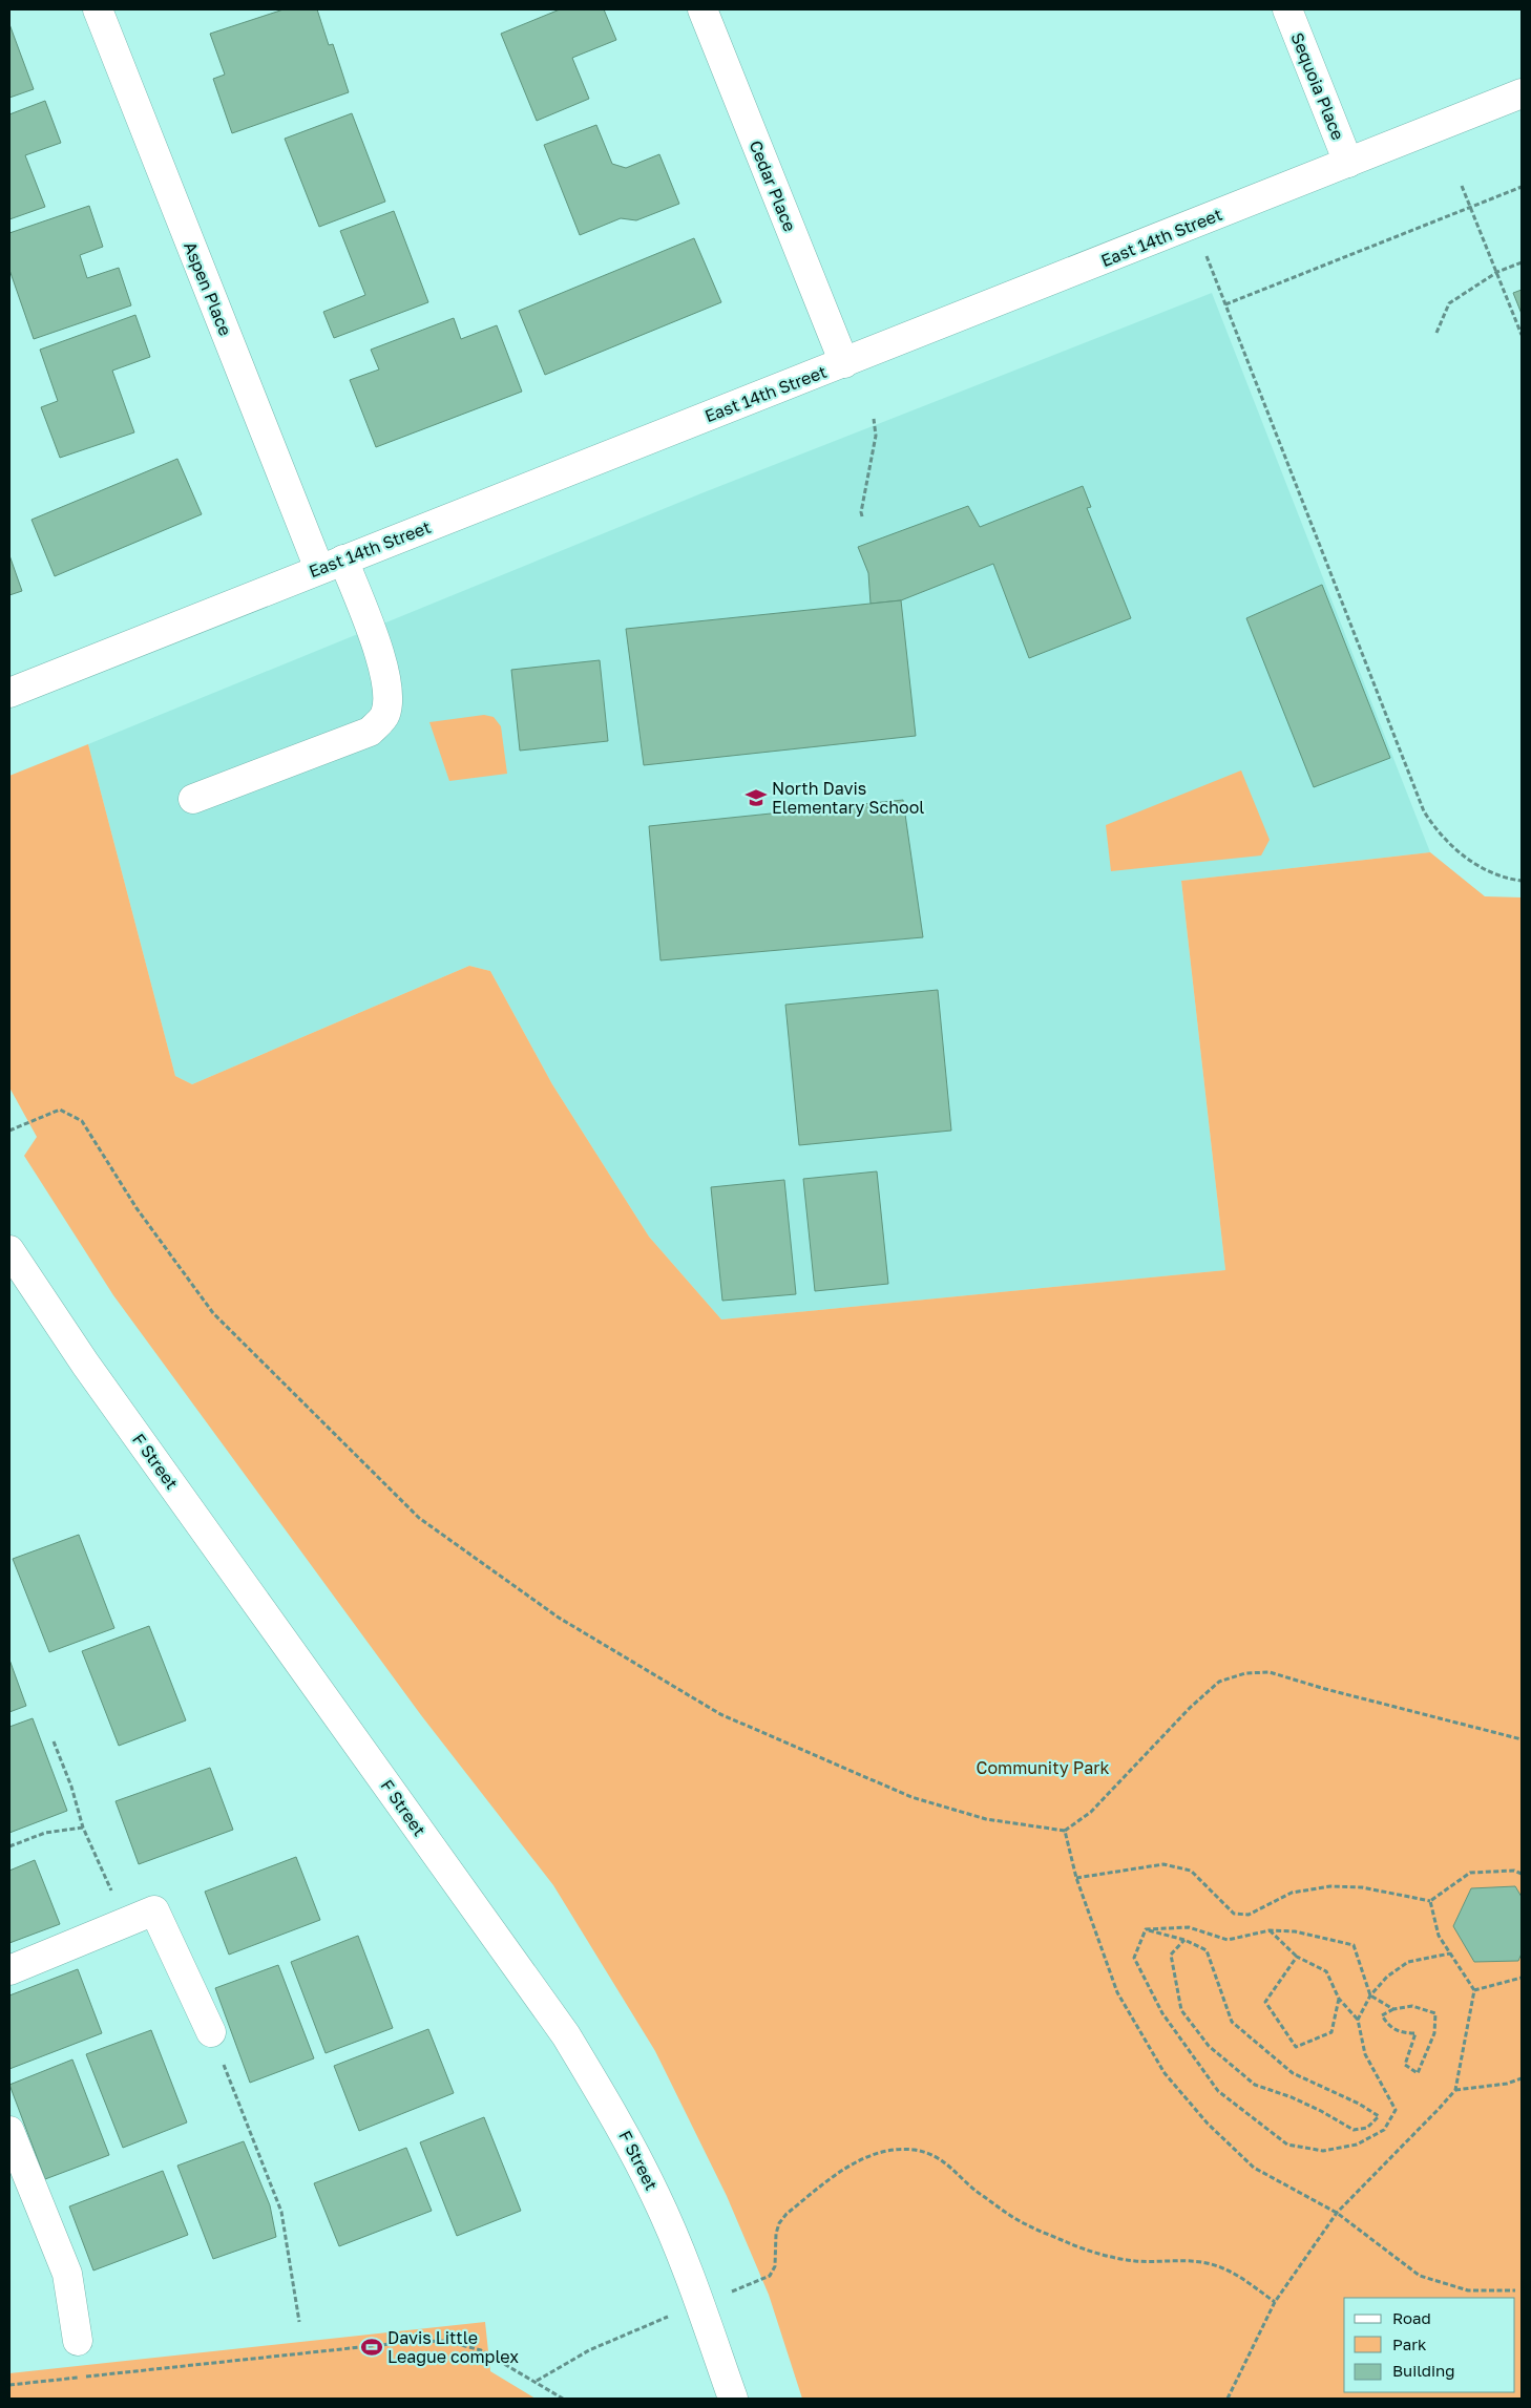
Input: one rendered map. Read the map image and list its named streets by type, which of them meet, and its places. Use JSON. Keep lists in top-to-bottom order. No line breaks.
{"streets":{"street":["Sequoia Place","Cedar Place","East 14th Street","Aspen Place","F Street"]},"crossings":[["Sequoia Place","East 14th Street"],["Cedar Place","East 14th Street"],["East 14th Street","Aspen Place"]],"parks":["Community Park"],"places":{"school or university":["North Davis Elementary School"],"sports":["Davis Little League complex"]},"legend":["Road","Park","Building"]}
